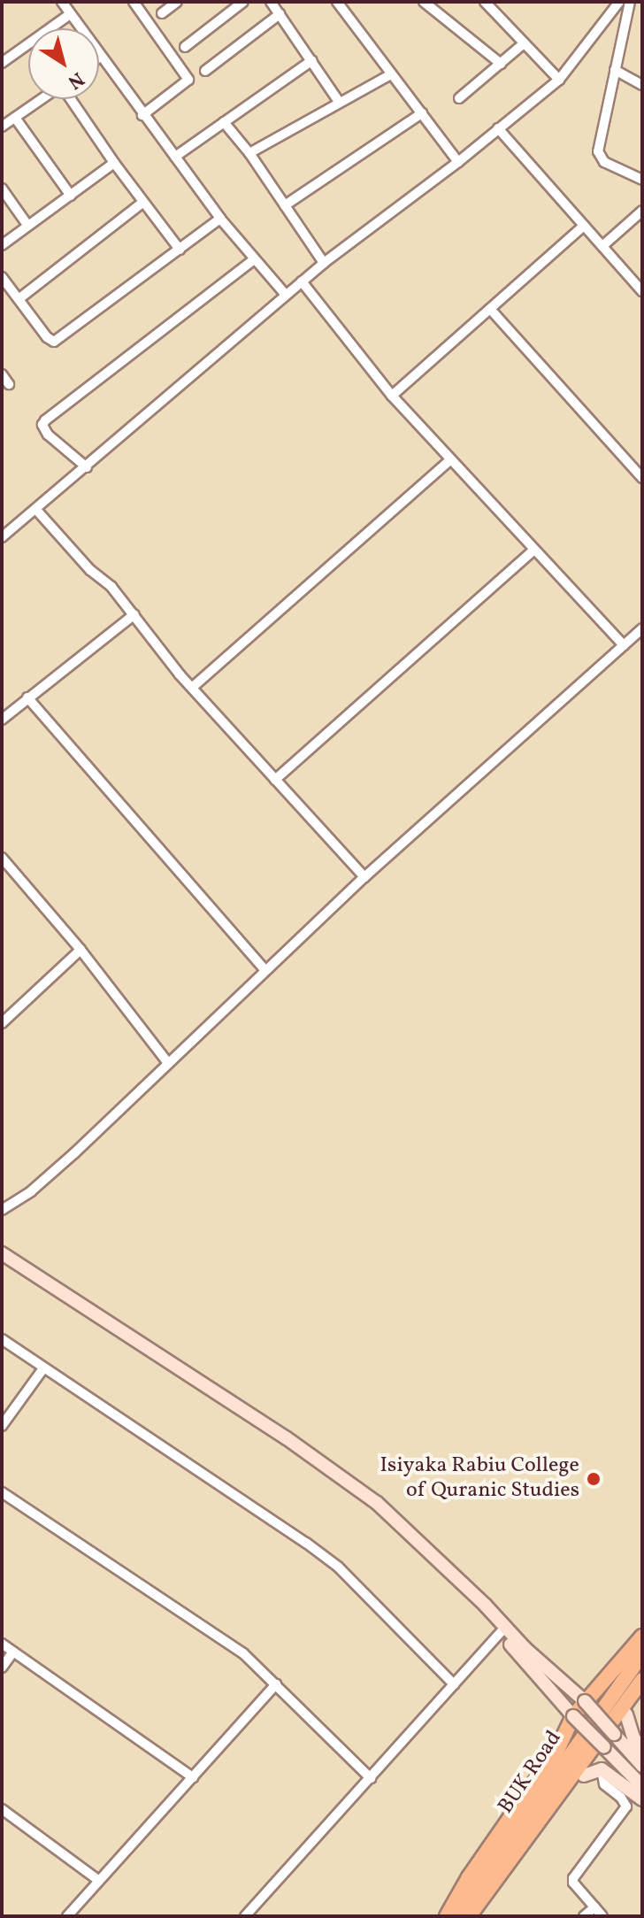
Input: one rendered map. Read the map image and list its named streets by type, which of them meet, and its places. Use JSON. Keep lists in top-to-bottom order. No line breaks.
{"streets":{"main road":["BUK Road"]},"places":["Isiyaka Rabiu College of Quranic Studies"],"north":"bottom right"}
